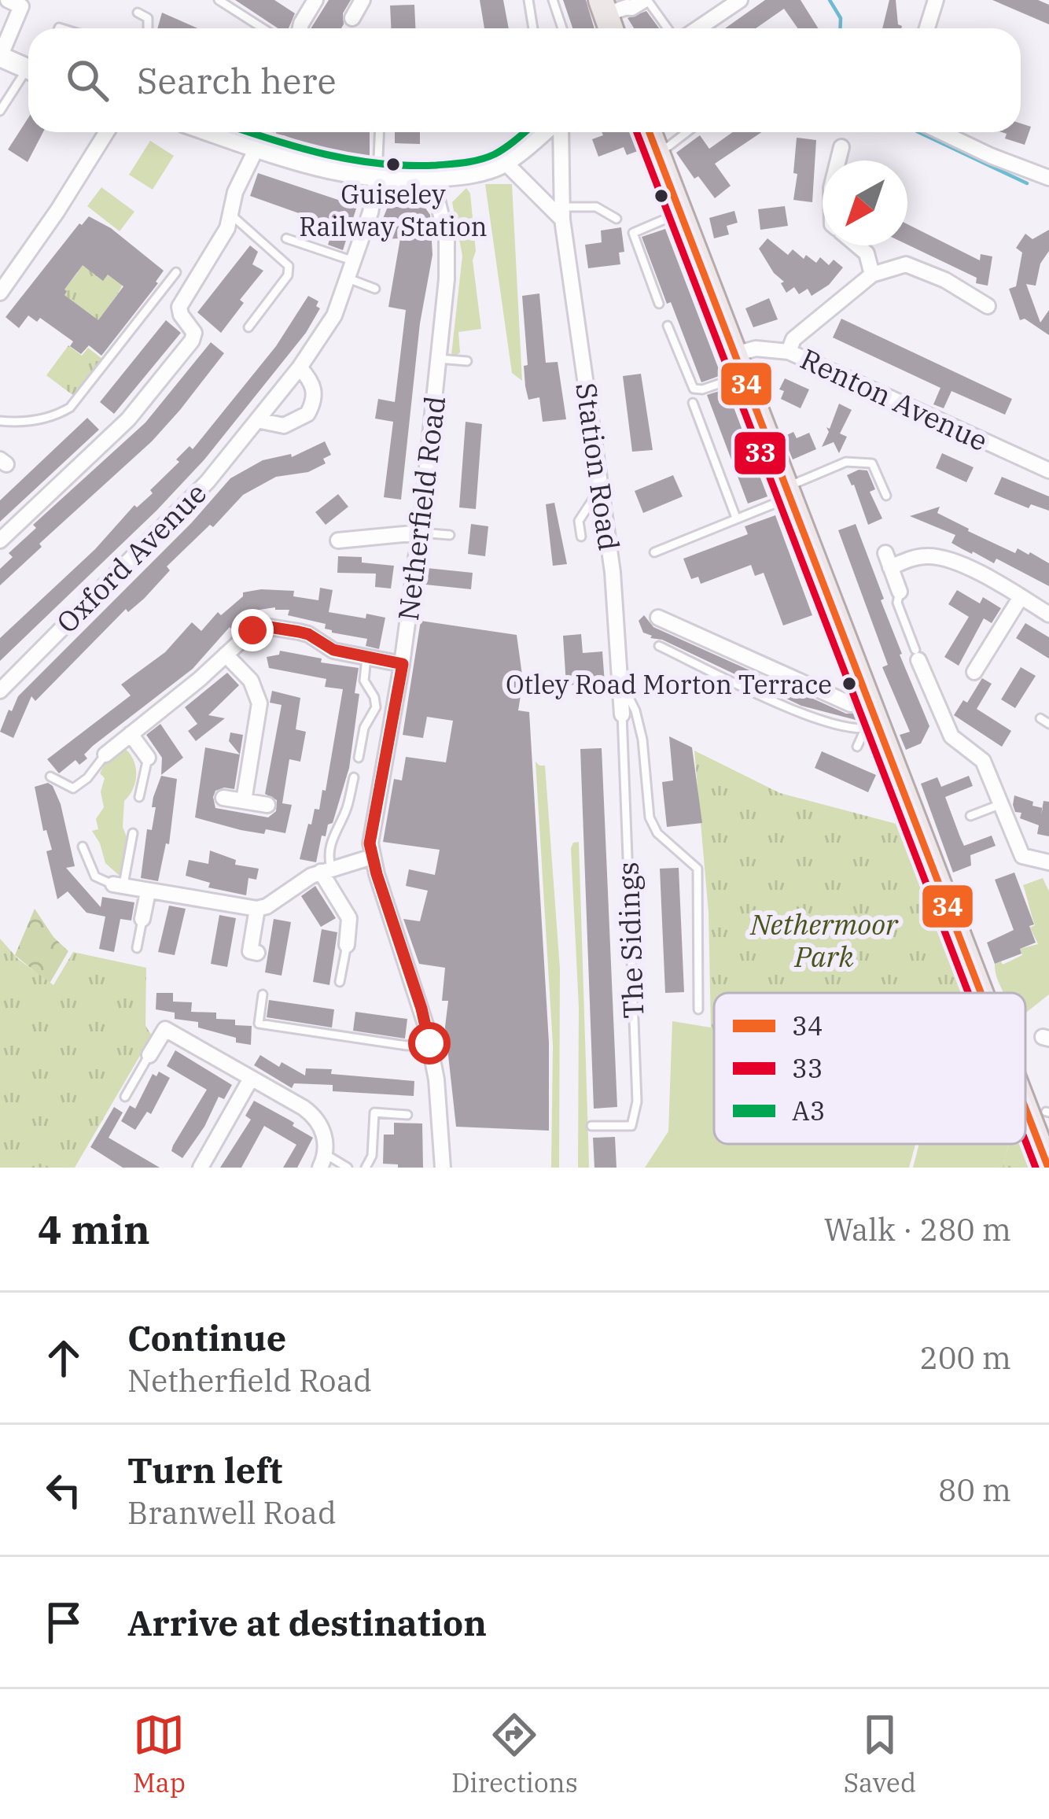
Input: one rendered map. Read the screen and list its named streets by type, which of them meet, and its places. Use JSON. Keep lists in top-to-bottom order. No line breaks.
{"streets":{"street":["Renton Avenue","Station Road","Netherfield Road","Oxford Avenue"],"lane":["The Sidings"]},"crossings":[["Station Road","The Sidings"]],"parks":["Nethermoor Park"],"places":["Guiseley Railway Station","Otley Road Morton Terrace"],"lines":["transit line 34","transit line 33","transit line A3"],"legend":["34","33","A3"],"north":"bottom left","page":{"search":"Search here","heading":["4 min","Walk · 280 m"],"list":[["Continue","Netherfield Road","200 m"],["Turn left","Branwell Road","80 m"],"Arrive at destination"],"nav":["Map","Directions","Saved"]}}
